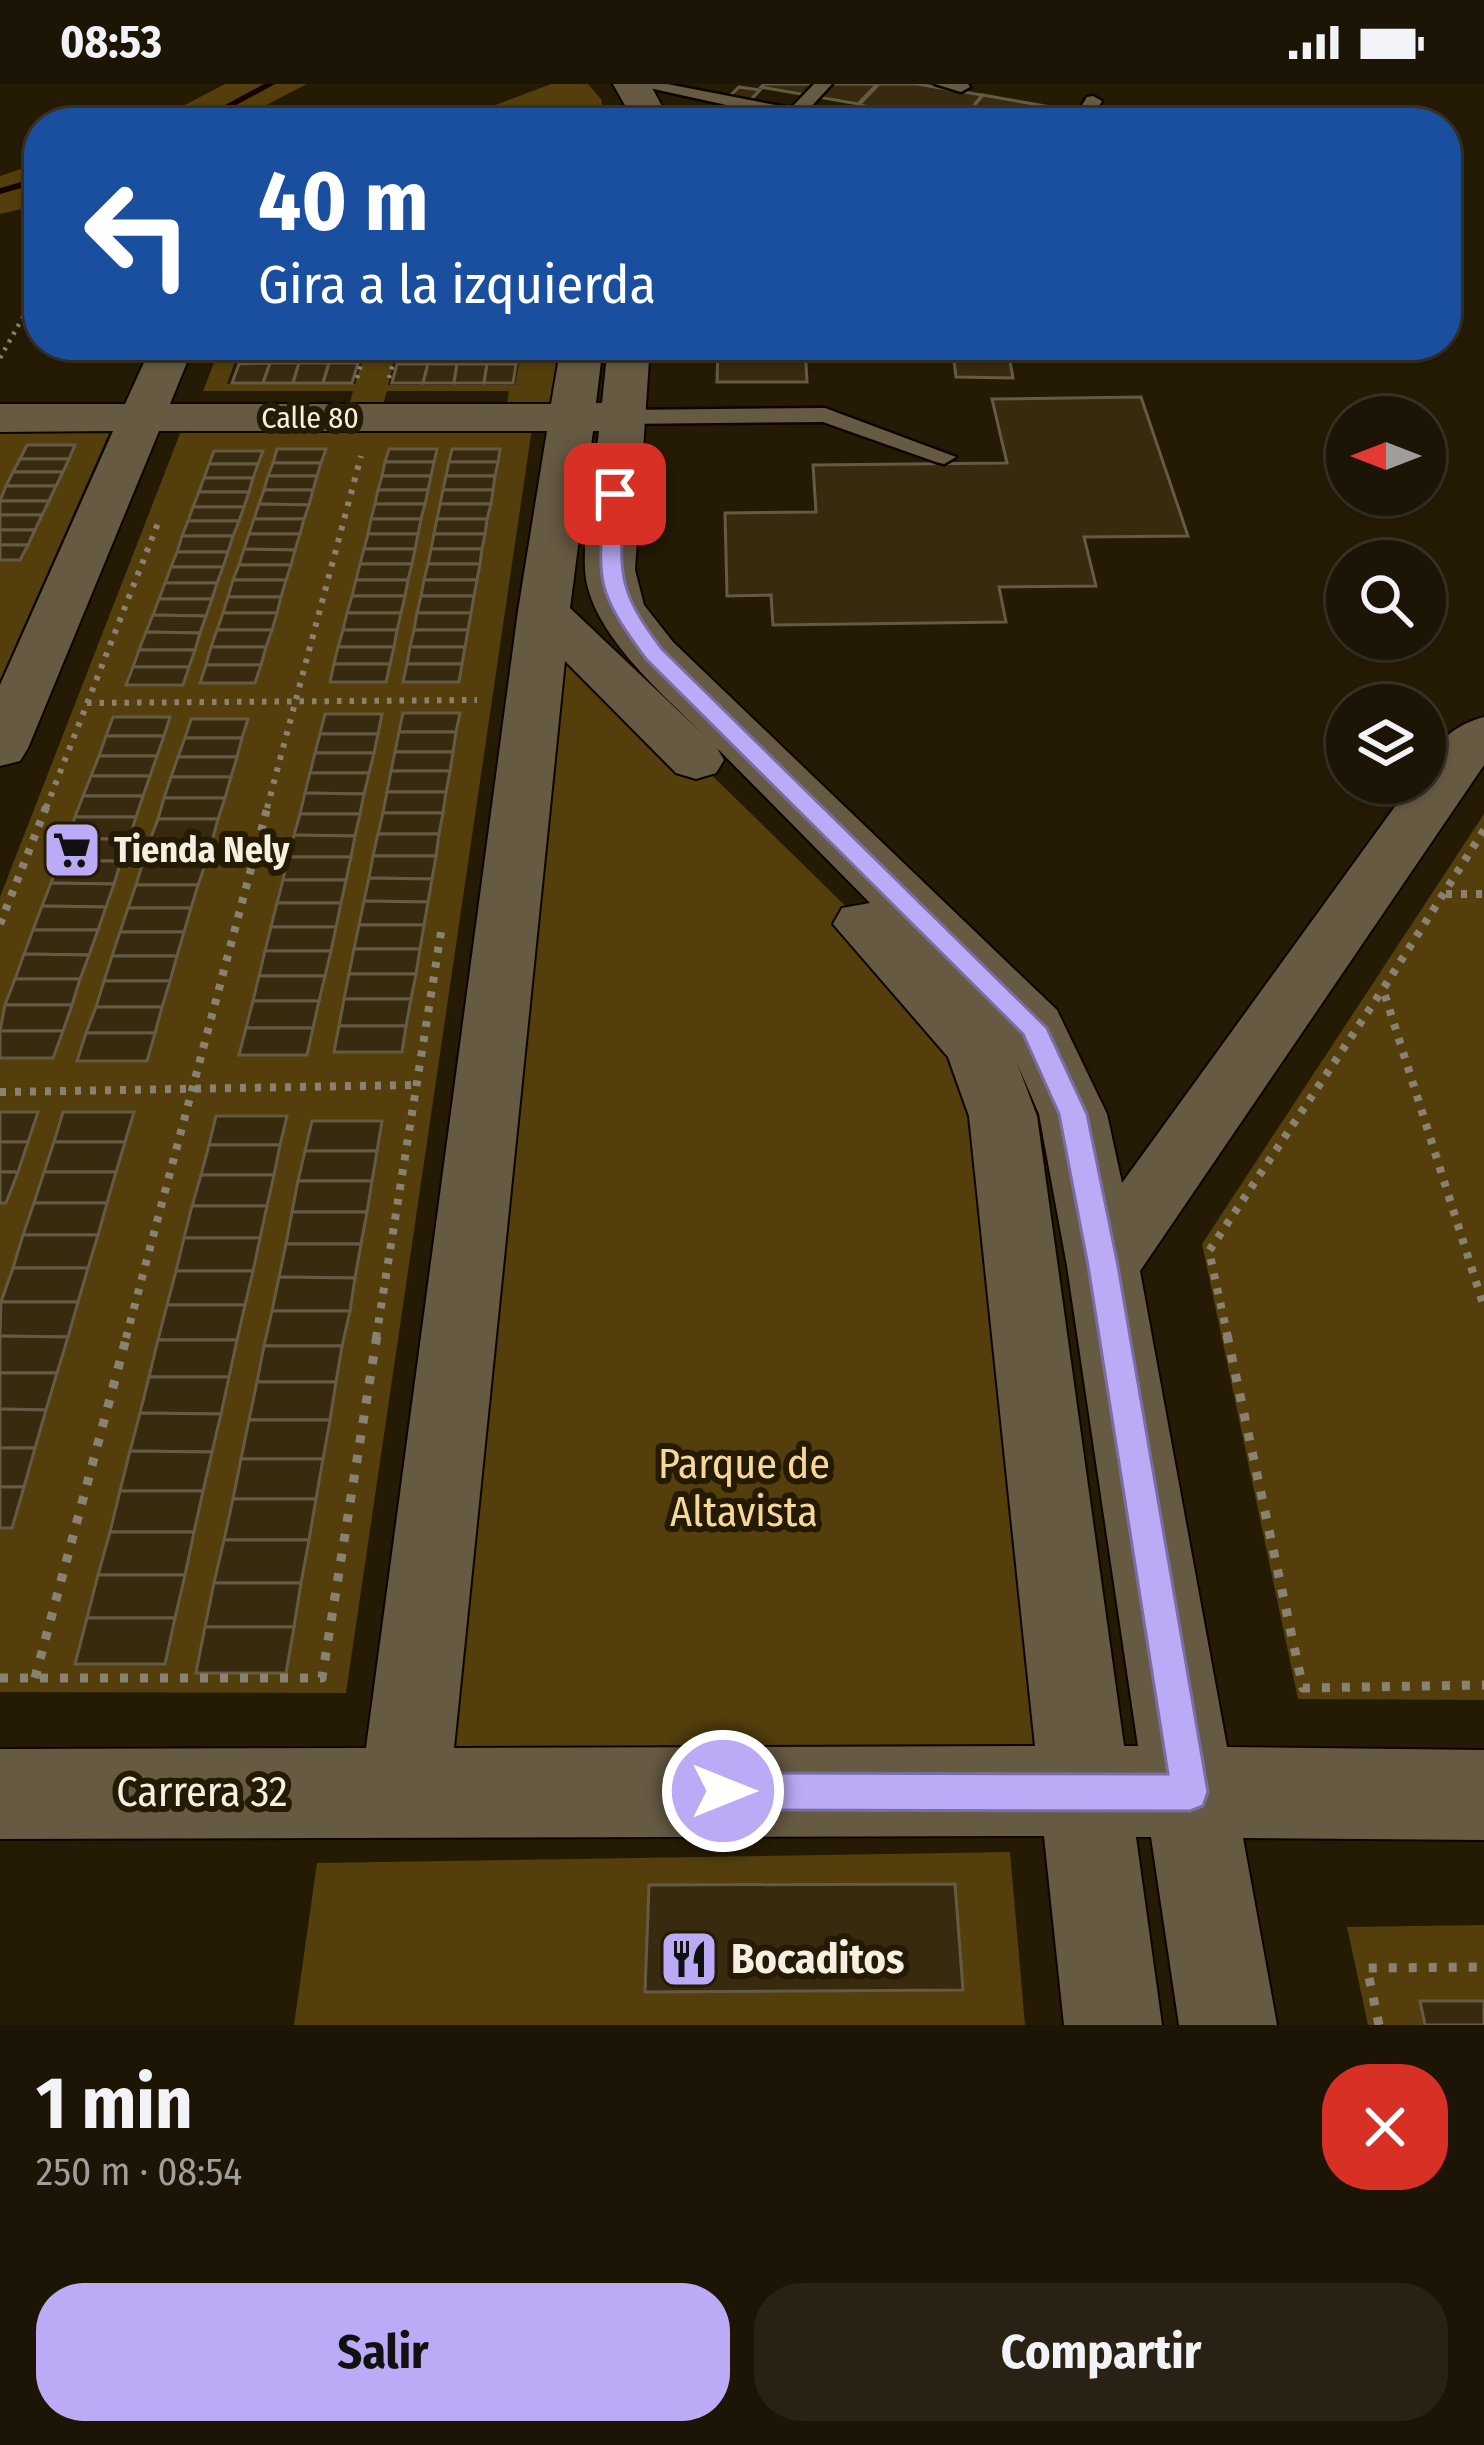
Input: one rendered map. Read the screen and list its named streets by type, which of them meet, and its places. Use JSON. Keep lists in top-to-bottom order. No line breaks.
{"streets":{"street":["Calle 80","Carrera 32"]},"parks":["Parque de Altavista"],"places":{"supermarket":["Tienda Nely"],"restaurant":["Bocaditos"]},"north":"left","page":{"status":"08:53","turn":["40 m","Gira a la izquierda"],"heading":["1 min","250 m · 08:54"],"buttons":["Salir","Compartir"]}}
